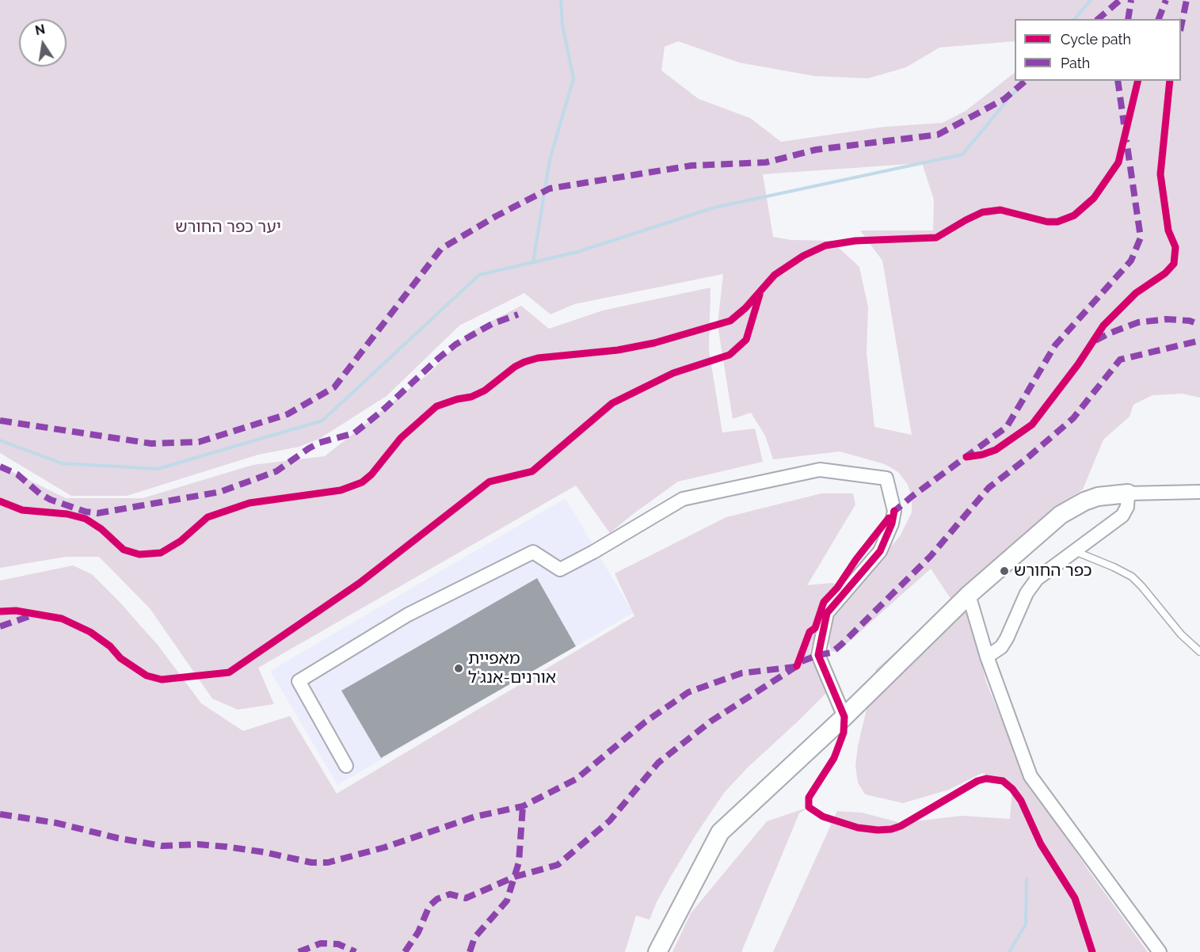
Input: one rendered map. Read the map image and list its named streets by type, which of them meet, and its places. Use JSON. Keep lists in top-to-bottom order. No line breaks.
{"parks":["יער כפר החורש"],"places":["כפר החורש","מאפיית אורנים-אנג'ל"],"legend":["Cycle path","Path"],"north":"top"}
